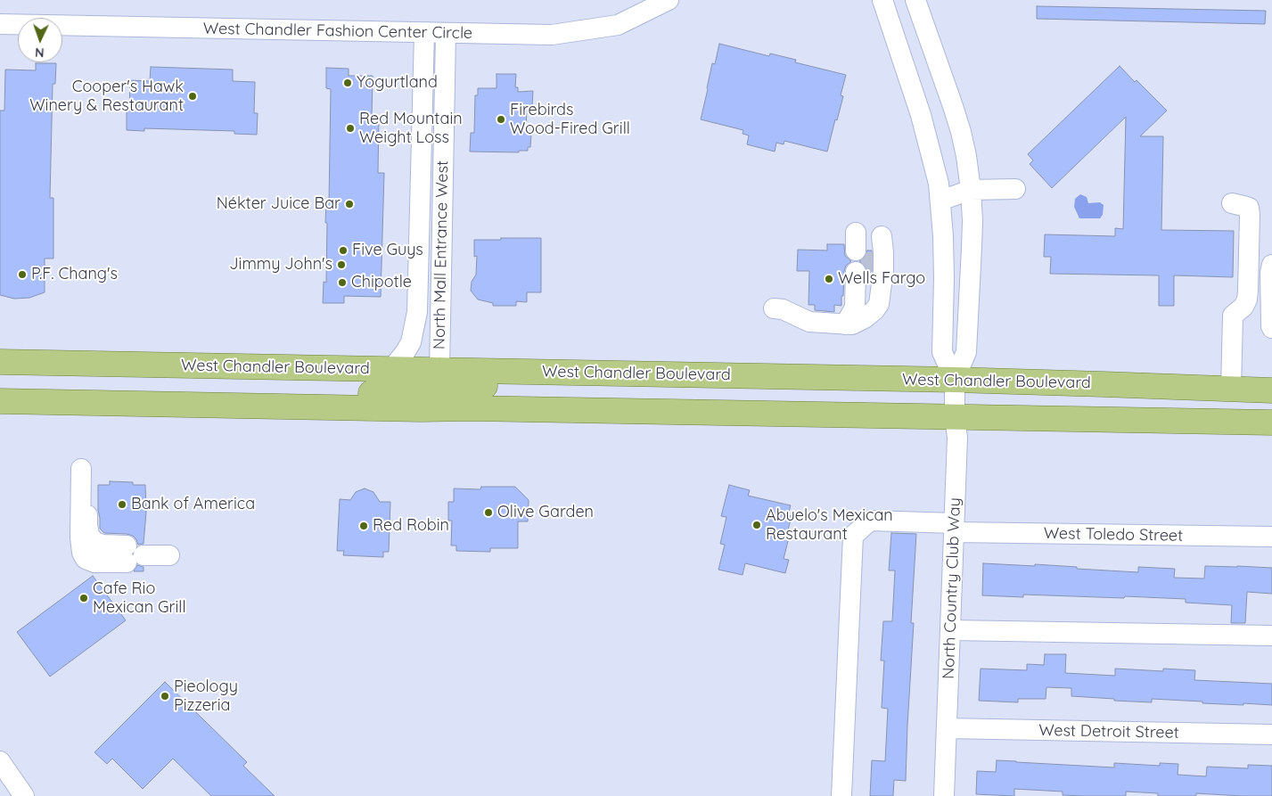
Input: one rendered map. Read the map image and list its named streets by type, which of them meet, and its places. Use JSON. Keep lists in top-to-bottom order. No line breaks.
{"streets":{"main road":["West Chandler Boulevard"],"street":["West Chandler Fashion Center Circle","North Mall Entrance West","West Toledo Street","North Country Club Way","West Detroit Street"]},"crossings":[["West Chandler Fashion Center Circle","North Mall Entrance West"],["North Mall Entrance West","West Chandler Boulevard"],["West Chandler Boulevard","North Country Club Way"],["West Toledo Street","North Country Club Way"],["North Country Club Way","West Detroit Street"]],"places":["Yogurtland","Cooper's Hawk Winery & Restaurant","Firebirds Wood-Fired Grill","Red Mountain Weight Loss","Nékter Juice Bar","Five Guys","Jimmy John's","P.F. Chang's","Wells Fargo","Chipotle","Bank of America","Olive Garden","Abuelo's Mexican Restaurant","Red Robin","Cafe Rio Mexican Grill","Pieology Pizzeria"],"north":"bottom"}
